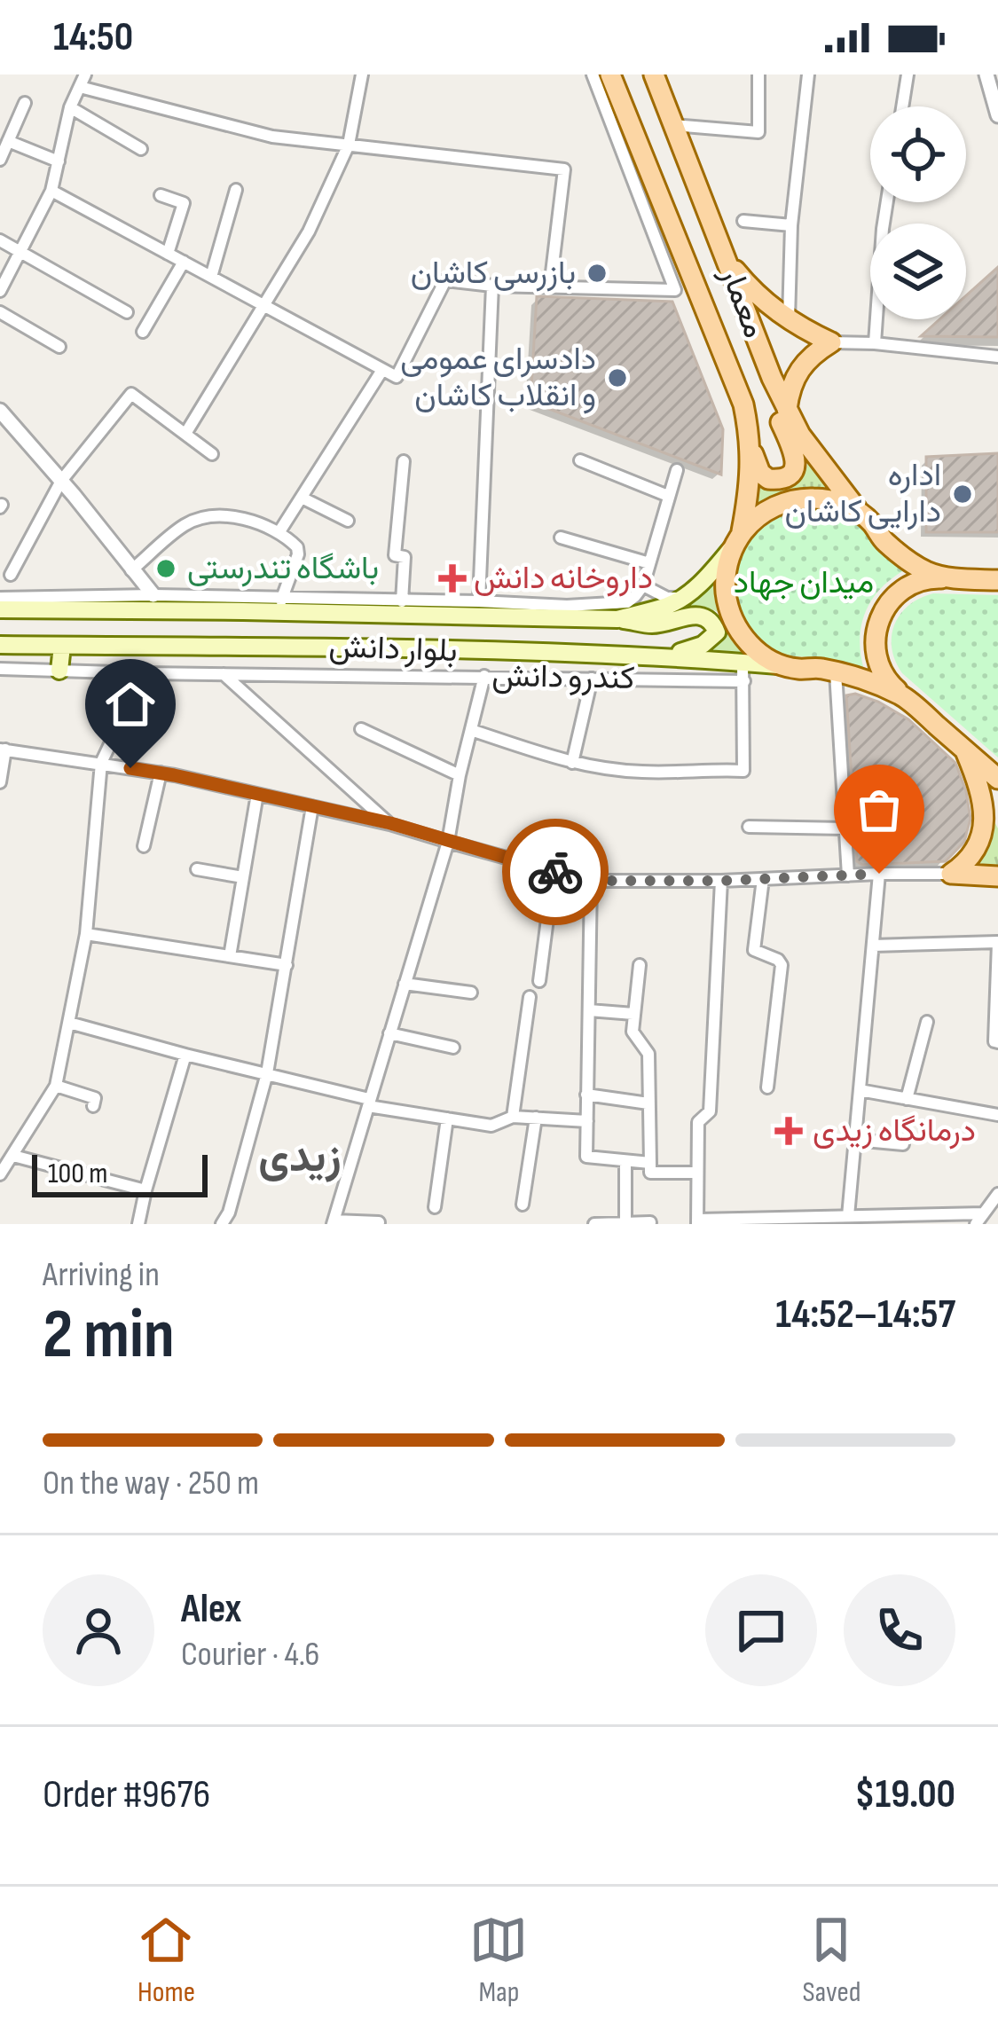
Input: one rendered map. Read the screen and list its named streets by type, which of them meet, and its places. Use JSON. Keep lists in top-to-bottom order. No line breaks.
{"streets":{"main road":["معمار","بلوار دانش"],"street":["کندرو دانش"]},"crossings":[["معمار","بلوار دانش"]],"districts":["زیدی"],"parks":["میدان جهاد"],"places":{"other":["بازرسی کاشان","دادسرای عمومی و انقلاب کاشان","اداره دارایی کاشان","باشگاه تندرستی"],"health":["داروخانه دانش","درمانگاه زیدی"]},"scale_bar":"100 m","page":{"status":"14:50","scale":"100 m","heading":["2 min","Arriving in","14:52–14:57"],"panel":["Alex","Courier · 4.6","Order #9676","$19.00"],"bar":"On the way · 250 m","tabs":["Home","Map","Saved"]}}
